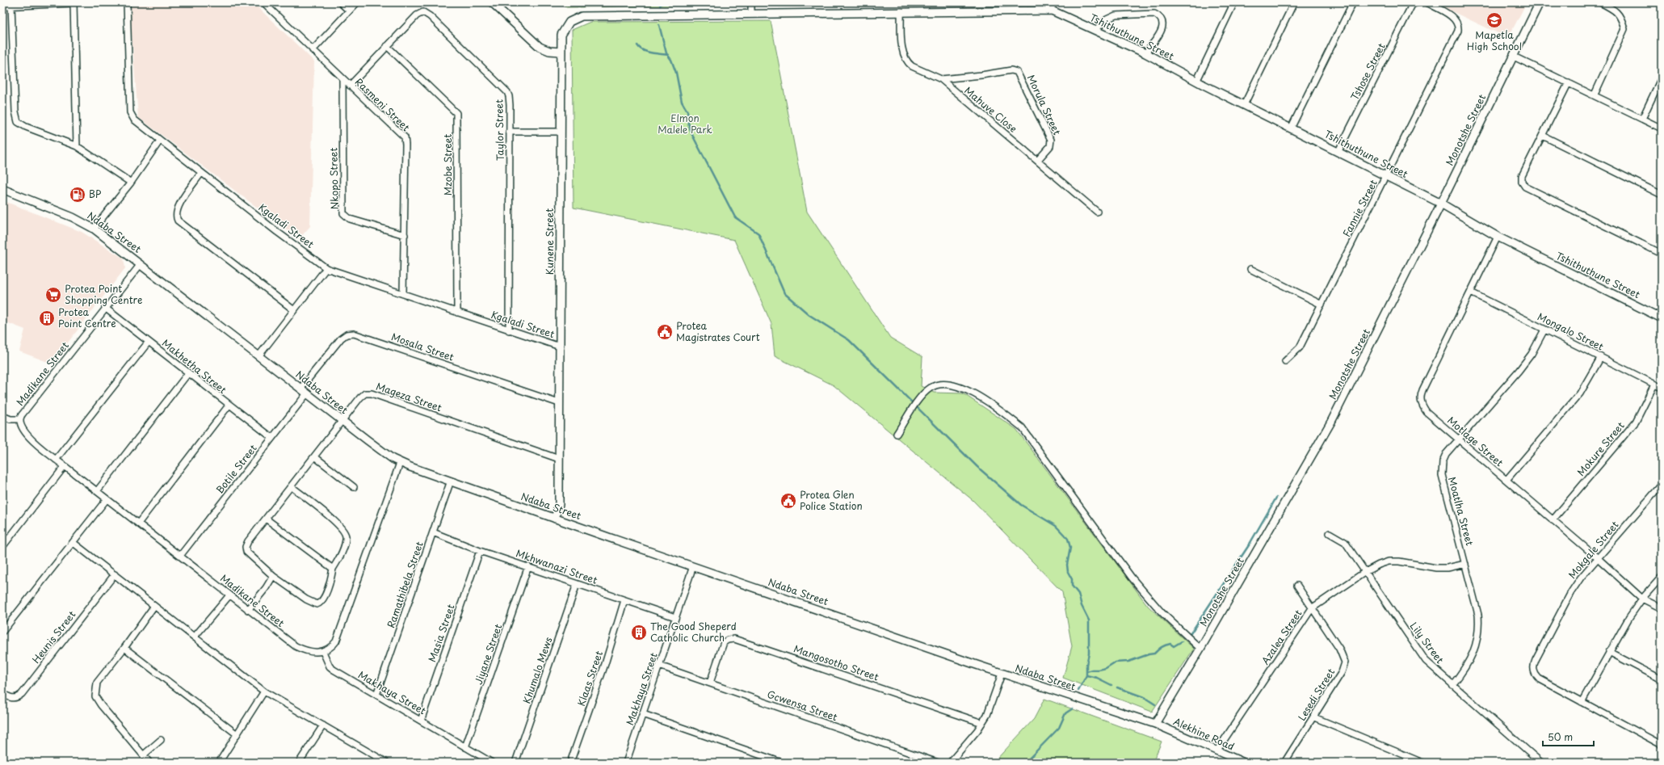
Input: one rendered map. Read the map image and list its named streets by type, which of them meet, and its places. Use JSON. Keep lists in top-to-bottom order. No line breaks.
{"streets":{"street":["Tshithuthune Street","Tshose Street","Rasmeni Street","Morula Street","Mahuve Close","Taylor Street","Monotshe Street","Mzobe Street","Nkopo Street","Fannie Street","Kgaladi Street","Ndaba Street","Kunene Street","Mongalo Street","Mosala Street","Makhetha Street","Madikane Street","Mageza Street","Motlage Street","Mokure Street","Botile Street","Moatlha Street","Mokgale Street","Mkhwanazi Street","Ramathibela Street","Masia Street","Heunis Street","Azalea Street","Lily Street","Jiyane Street","Mangosotho Street","Khumalo Mews","Klaas Street","Makhaya Street","Lesedi Street","Gcwensa Street","Alekhine Road"]},"crossings":[["Tshithuthune Street","Tshose Street"],["Tshithuthune Street","Mahuve Close"],["Tshithuthune Street","Monotshe Street"],["Tshithuthune Street","Fannie Street"],["Tshithuthune Street","Kunene Street"],["Tshithuthune Street","Motlage Street"],["Rasmeni Street","Taylor Street"],["Rasmeni Street","Nkopo Street"],["Rasmeni Street","Kgaladi Street"],["Morula Street","Mahuve Close"],["Taylor Street","Mzobe Street"],["Taylor Street","Kgaladi Street"],["Monotshe Street","Ndaba Street"],["Monotshe Street","Alekhine Road"],["Mzobe Street","Kgaladi Street"],["Kgaladi Street","Kunene Street"],["Ndaba Street","Kunene Street"],["Ndaba Street","Mosala Street"],["Ndaba Street","Madikane Street"],["Ndaba Street","Mageza Street"],["Ndaba Street","Botile Street"],["Ndaba Street","Ramathibela Street"],["Ndaba Street","Makhaya Street"],["Ndaba Street","Alekhine Road"],["Kunene Street","Mosala Street"],["Kunene Street","Mageza Street"],["Mongalo Street","Motlage Street"],["Mongalo Street","Mokure Street"],["Mongalo Street","Moatlha Street"],["Makhetha Street","Madikane Street"],["Makhetha Street","Botile Street"],["Madikane Street","Botile Street"],["Madikane Street","Makhaya Street"],["Motlage Street","Mokure Street"],["Motlage Street","Moatlha Street"],["Motlage Street","Mokgale Street"],["Moatlha Street","Azalea Street"],["Moatlha Street","Lily Street"],["Mkhwanazi Street","Ramathibela Street"],["Mkhwanazi Street","Masia Street"],["Mkhwanazi Street","Jiyane Street"],["Mkhwanazi Street","Khumalo Mews"],["Mkhwanazi Street","Klaas Street"],["Mkhwanazi Street","Makhaya Street"],["Ramathibela Street","Makhaya Street"],["Masia Street","Makhaya Street"],["Azalea Street","Lily Street"],["Azalea Street","Lesedi Street"],["Azalea Street","Alekhine Road"],["Jiyane Street","Makhaya Street"],["Mangosotho Street","Gcwensa Street"],["Makhaya Street","Gcwensa Street"]],"parks":["Elmon Malele Park"],"places":{"school or university":["Mapetla High School"],"fuel station":["BP"],"supermarket":["Protea Point Shopping Centre"],"building":["Protea Point Centre","The Good Sheperd Catholic Church"],"public building":["Protea Magistrates Court","Protea Glen Police Station"]},"scale_bar":"50 m"}
